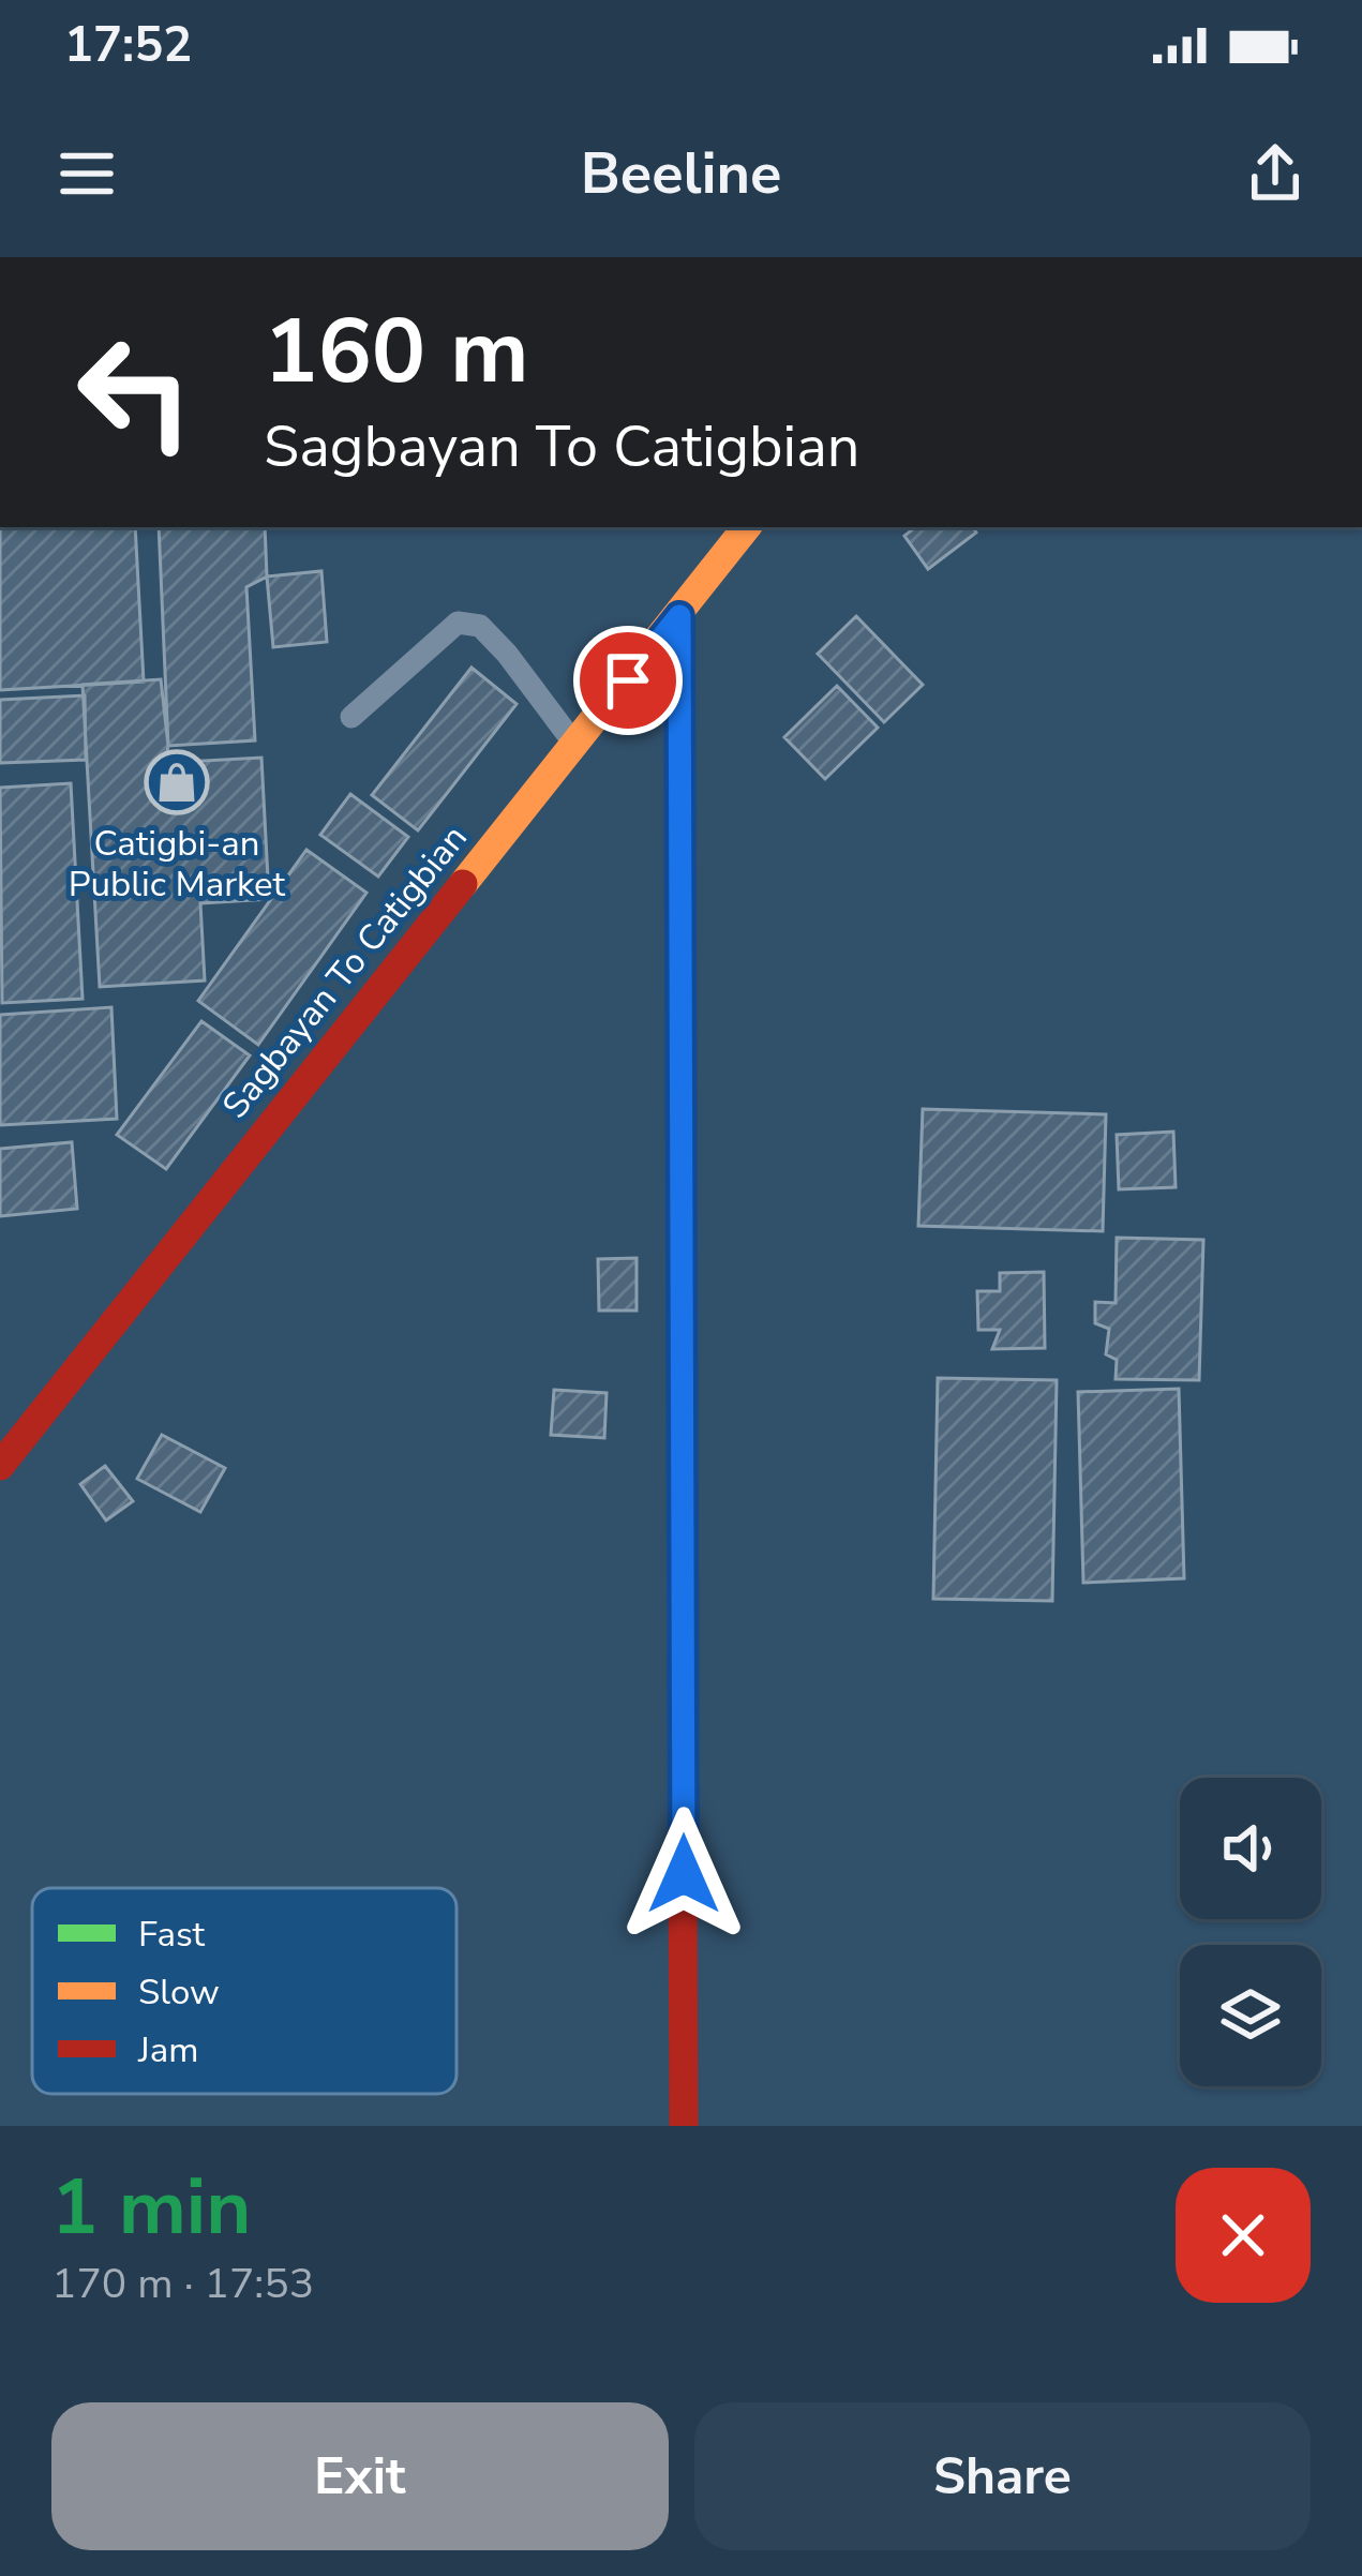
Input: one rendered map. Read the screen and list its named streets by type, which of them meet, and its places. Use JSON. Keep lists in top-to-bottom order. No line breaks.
{"streets":{"street":["Sagbayan To Catigbian"]},"places":{"shop":["Catigbi-an Public Market"]},"legend":["Fast","Slow","Jam"],"page":{"status":"17:52","header":"Beeline","turn":["160 m","Sagbayan To Catigbian"],"heading":["1 min","170 m · 17:53"],"buttons":["Exit","Share"]}}
